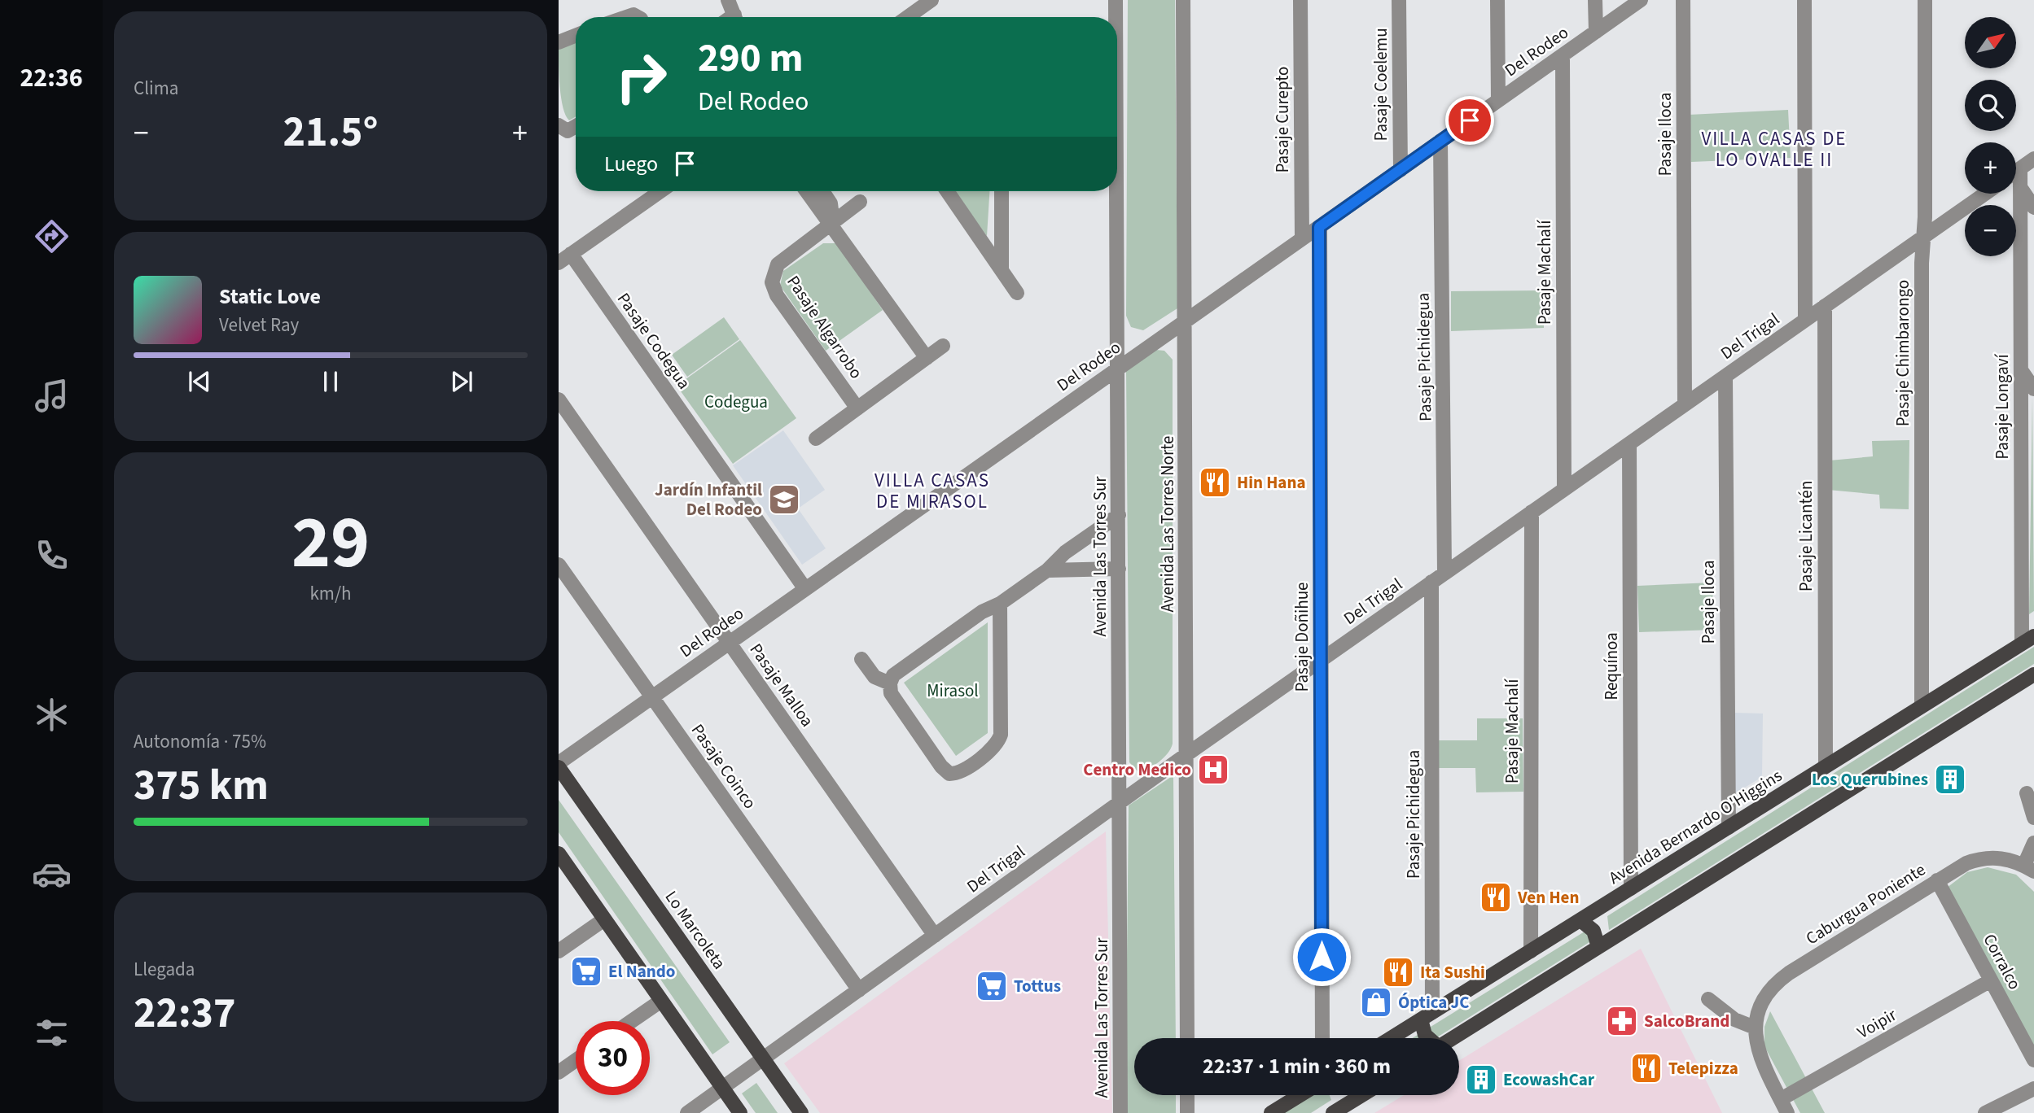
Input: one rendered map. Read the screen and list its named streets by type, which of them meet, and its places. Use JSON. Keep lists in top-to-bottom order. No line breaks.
{"streets":{"main road":["Avenida Bernardo O'Higgins","Lo Marcoleta"],"street":["Del Rodeo","Pasaje Coelemu","Pasaje Curepto","Pasaje Iloca","Pasaje Machalí","Pasaje Algarrobo","Del Trigal","Pasaje Codegua","Pasaje Chimbarongo","Pasaje Pichidegua","Pasaje Longaví","Avenida Las Torres Norte","Pasaje Licantén","Avenida Las Torres Sur","Pasaje Doñihue","Requínoa","Pasaje Malloa","Pasaje Coinco","Caburgua Poniente","Corralco","Voipir"]},"crossings":[["Del Rodeo","Pasaje Coelemu"],["Del Rodeo","Pasaje Curepto"],["Del Rodeo","Pasaje Machalí"],["Del Rodeo","Pasaje Codegua"],["Del Rodeo","Pasaje Pichidegua"],["Del Rodeo","Avenida Las Torres Norte"],["Del Rodeo","Avenida Las Torres Sur"],["Del Rodeo","Pasaje Doñihue"],["Del Rodeo","Pasaje Malloa"],["Del Rodeo","Pasaje Coinco"],["Pasaje Iloca","Del Trigal"],["Pasaje Iloca","Avenida Bernardo O'Higgins"],["Pasaje Machalí","Del Trigal"],["Pasaje Machalí","Avenida Bernardo O'Higgins"],["Del Trigal","Pasaje Chimbarongo"],["Del Trigal","Pasaje Pichidegua"],["Del Trigal","Avenida Las Torres Norte"],["Del Trigal","Pasaje Licantén"],["Del Trigal","Avenida Las Torres Sur"],["Del Trigal","Pasaje Doñihue"],["Del Trigal","Requínoa"],["Del Trigal","Pasaje Malloa"],["Del Trigal","Pasaje Coinco"],["Del Trigal","Lo Marcoleta"],["Pasaje Chimbarongo","Avenida Bernardo O'Higgins"],["Pasaje Pichidegua","Avenida Bernardo O'Higgins"],["Pasaje Longaví","Avenida Bernardo O'Higgins"],["Pasaje Licantén","Avenida Bernardo O'Higgins"],["Requínoa","Avenida Bernardo O'Higgins"],["Caburgua Poniente","Corralco"],["Corralco","Voipir"]],"districts":["VILLA CASAS DE LO OVALLE II","VILLA CASAS DE MIRASOL"],"parks":["Codegua","Mirasol"],"places":{"restaurant":["Hin Hana","Ven Hen","Ita Sushi","Telepizza"],"school or university":["Jardín Infantil Del Rodeo"],"hospital":["Centro Medico"],"building":["Los Querubines","EcowashCar"],"supermarket":["El Nando","Tottus"],"shop":["Óptica JC"],"pharmacy":["SalcoBrand"]},"north":"top right","page":{"tabs":"22:36","tile":["Clima",["29","km/h"],["Autonomía · 75%","375 km"],["Llegada","22:37"]],"map_buttons":["+","−"],"turn":["290 m","Del Rodeo"],"heat":["−","21.5°","+"],"then":"Luego","song":["Static Love","Velvet Ray"],"limit":"30","trip":"22:37 · 1 min · 360 m"}}
